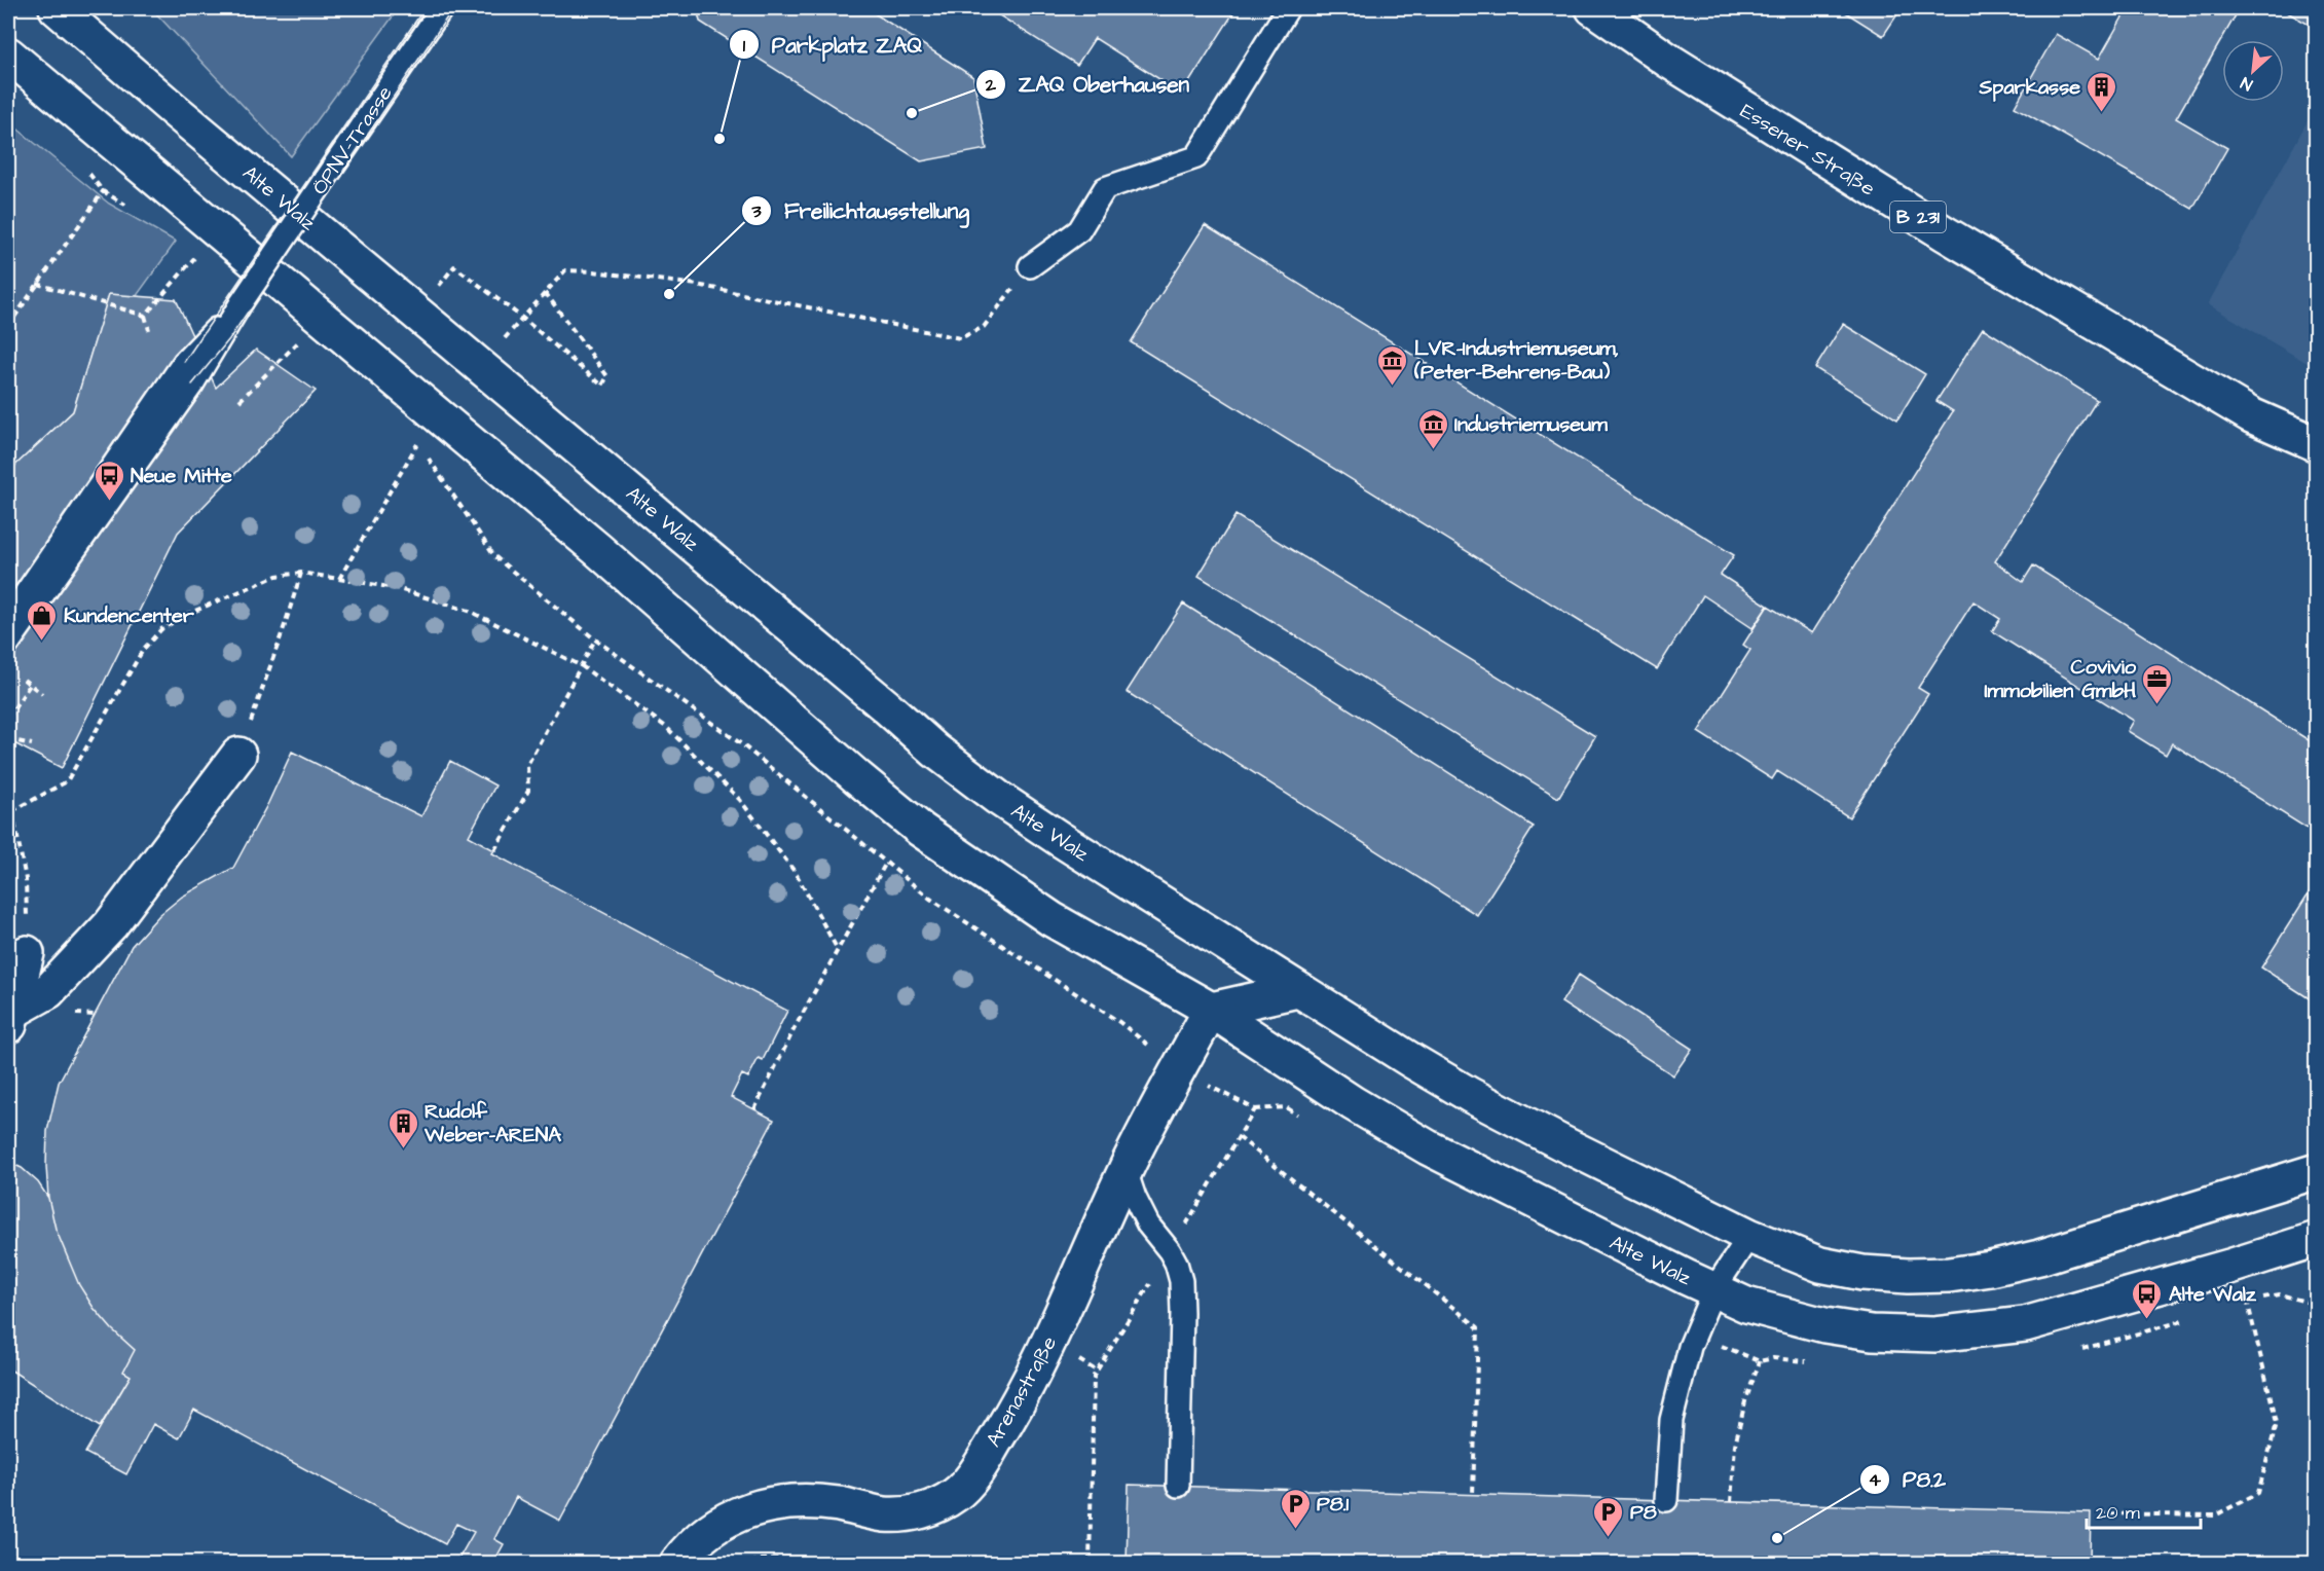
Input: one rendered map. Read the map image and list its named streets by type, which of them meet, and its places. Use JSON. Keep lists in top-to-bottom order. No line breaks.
{"streets":{"street":["Essener Straße","Alte Walz","B 231","Arenastraße"],"lane":["ÖPNV-Trasse"]},"crossings":[["Alte Walz","Arenastraße"]],"places":{"building":["Sparkasse","Rudolf Weber-ARENA"],"other":["ZAQ Oberhausen","Parkplatz ZAQ","Freilichtausstellung","P8.2"],"museum":["LVR-Industriemuseum, (Peter-Behrens-Bau)","Industriemuseum"],"bus stop":["Neue Mitte","Alte Walz"],"shop":["Kundencenter"],"office":["Covivio Immobilien GmbH"],"parking":["P8.1","P8"]},"scale_bar":"20 m","north":"bottom left"}
